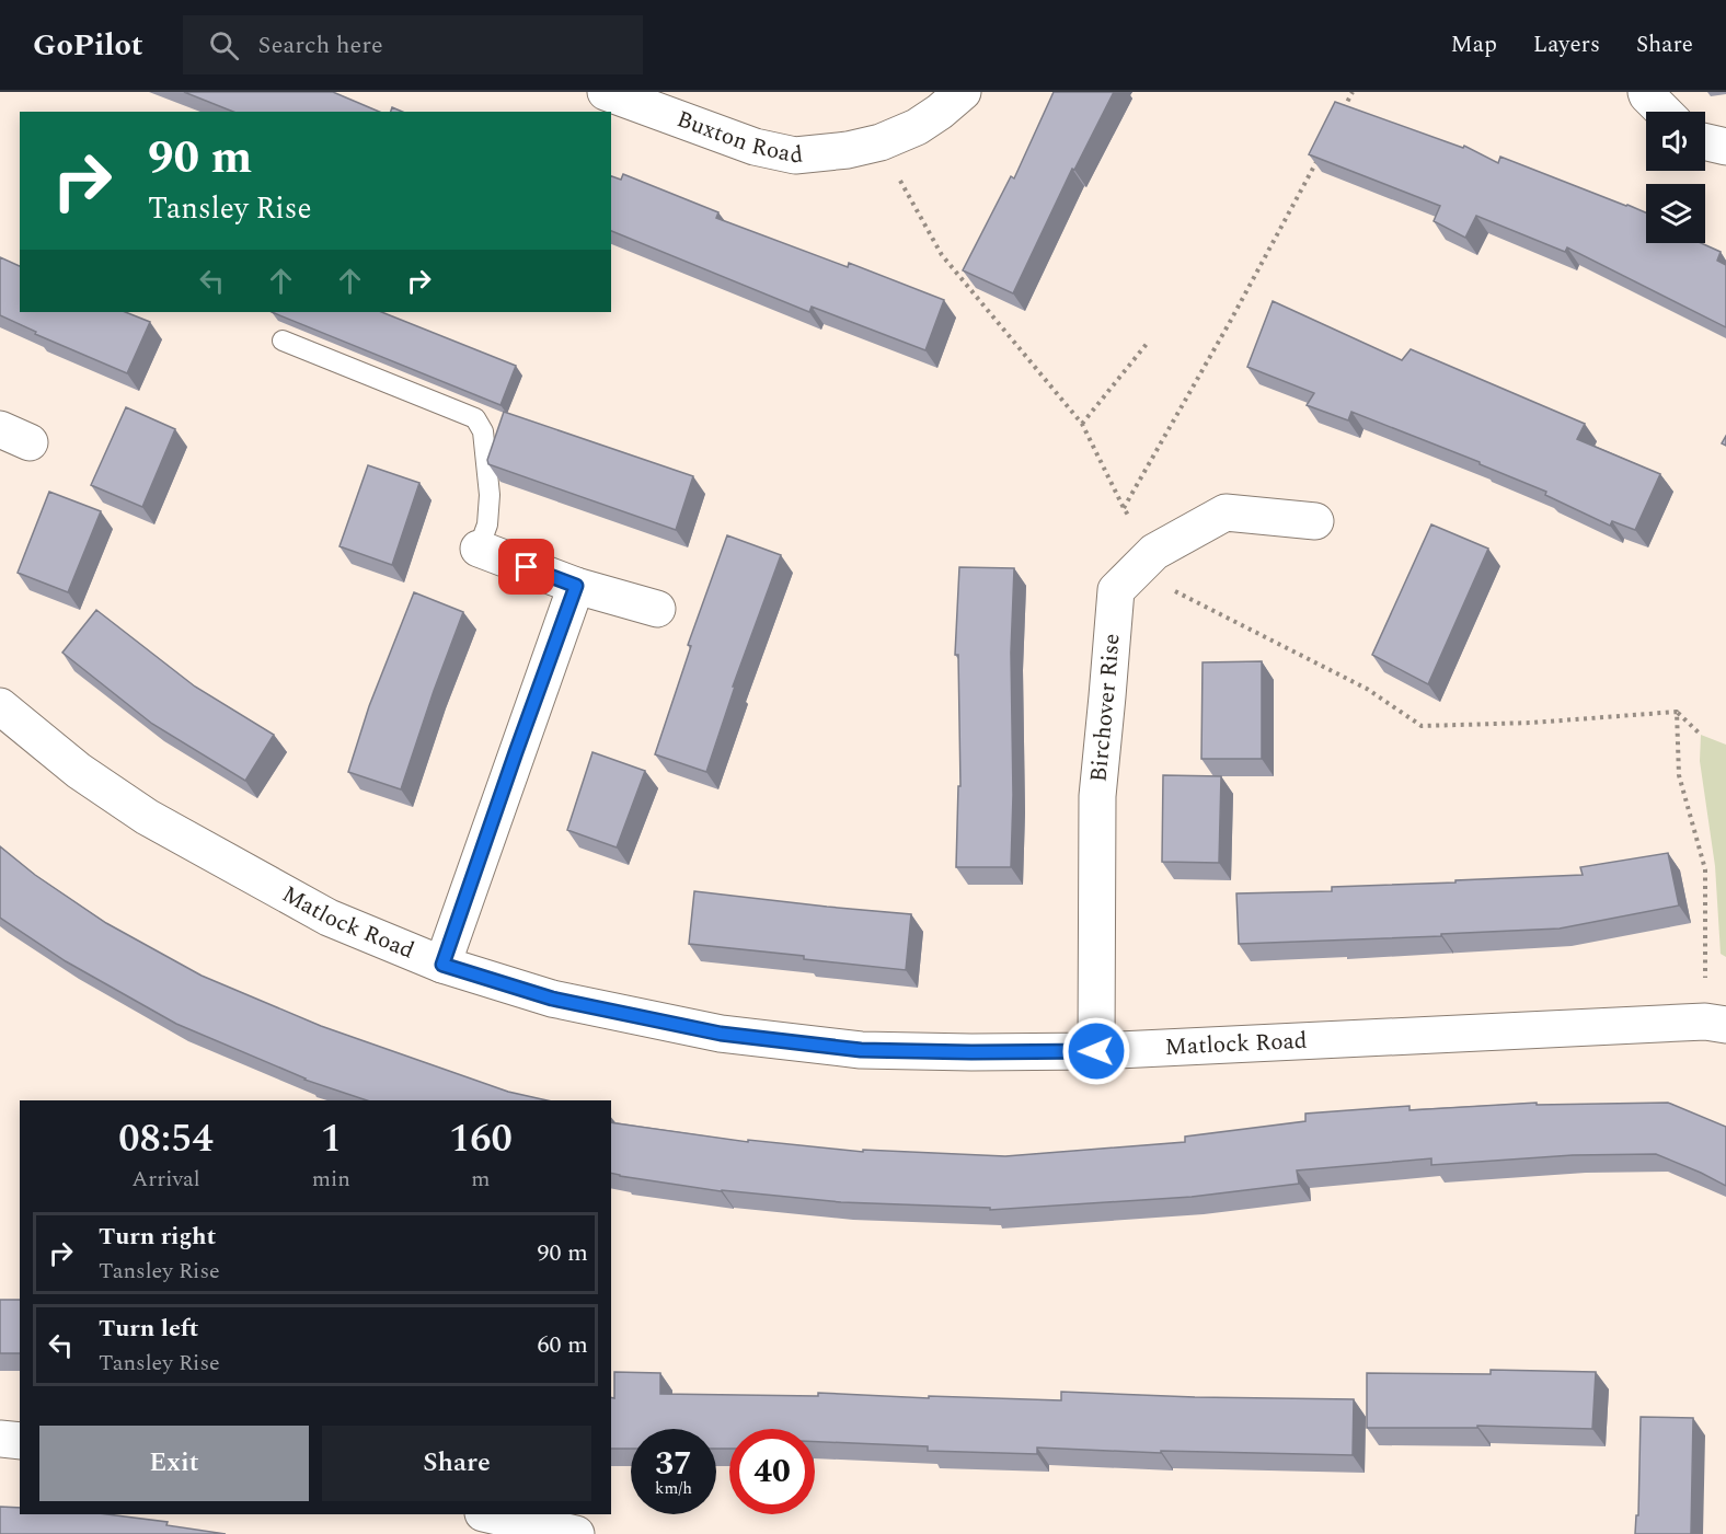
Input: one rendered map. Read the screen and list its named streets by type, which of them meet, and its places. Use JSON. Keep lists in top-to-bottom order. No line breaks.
{"streets":{"street":["Buxton Road","Birchover Rise","Matlock Road"]},"crossings":[["Birchover Rise","Matlock Road"]],"page":{"header":"GoPilot","search":"Search here","nav":["Map","Layers","Share"],"turn":["90 m","Tansley Rise"],"eta":["08:54","Arrival","1","min","160","m"],"list":[{"name":"Turn right","note":"Tansley Rise","value":"90 m"},{"name":"Turn left","note":"Tansley Rise","value":"60 m"}],"buttons":["Exit","Share"],"speed":"37 km/h","limit":"40"}}
